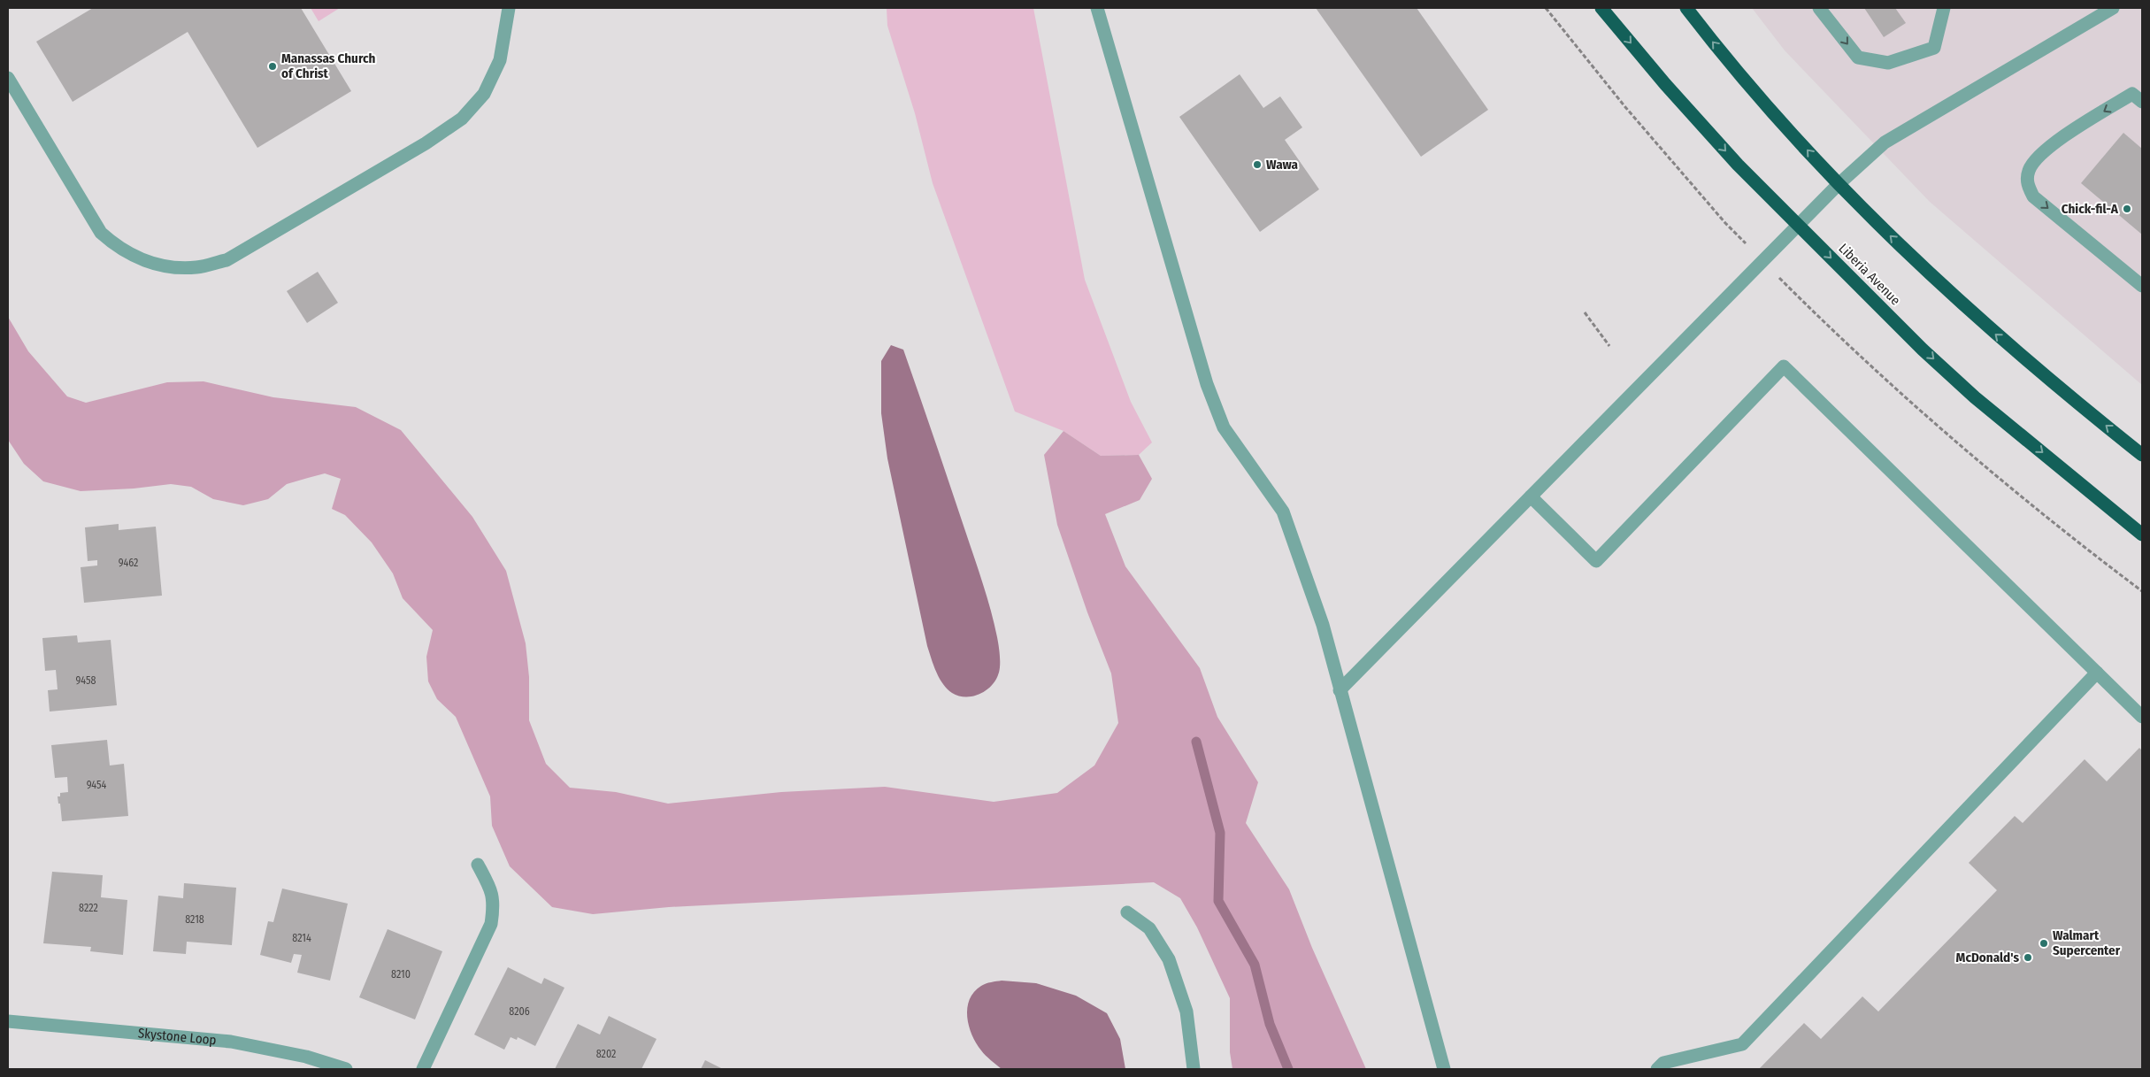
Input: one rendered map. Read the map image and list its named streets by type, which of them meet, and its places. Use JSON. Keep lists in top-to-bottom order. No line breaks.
{"streets":{"highway":["Liberia Avenue"],"street":["Skystone Loop"]},"places":["Manassas Church of Christ","Wawa","Chick-fil-A","Walmart Supercenter","McDonald's"],"house_numbers":["9462","9458","9454","8222","8218","8214","8210","8206","8202"]}
